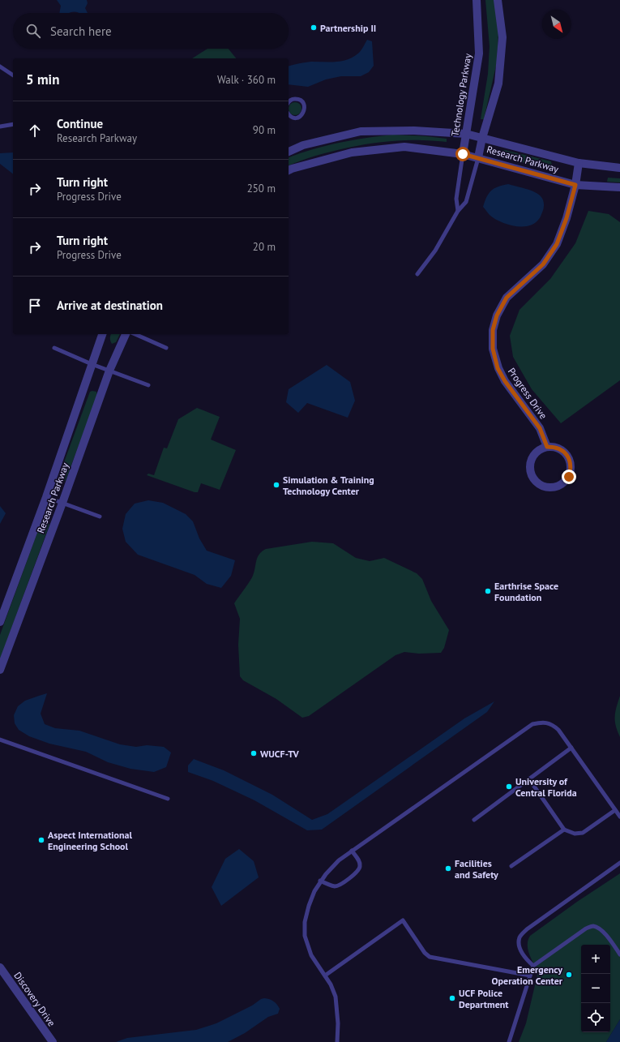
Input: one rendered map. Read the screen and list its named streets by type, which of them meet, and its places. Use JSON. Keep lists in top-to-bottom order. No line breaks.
{"streets":{"street":["Technology Parkway","Research Parkway","Progress Drive","Discovery Drive"]},"crossings":[["Technology Parkway","Research Parkway"],["Research Parkway","Progress Drive"]],"places":["Partnership II","Simulation & Training Technology Center","Earthrise Space Foundation","WUCF-TV","University of Central Florida","Aspect International Engineering School","Facilities and Safety","Emergency Operation Center","UCF Police Department"],"north":"bottom right","page":{"search":"Search here","heading":["5 min","Walk · 360 m"],"list":[["Continue","Research Parkway","90 m"],["Turn right","Progress Drive","250 m"],["Turn right","Progress Drive","20 m"],"Arrive at destination"],"map_buttons":["+","−"]}}
